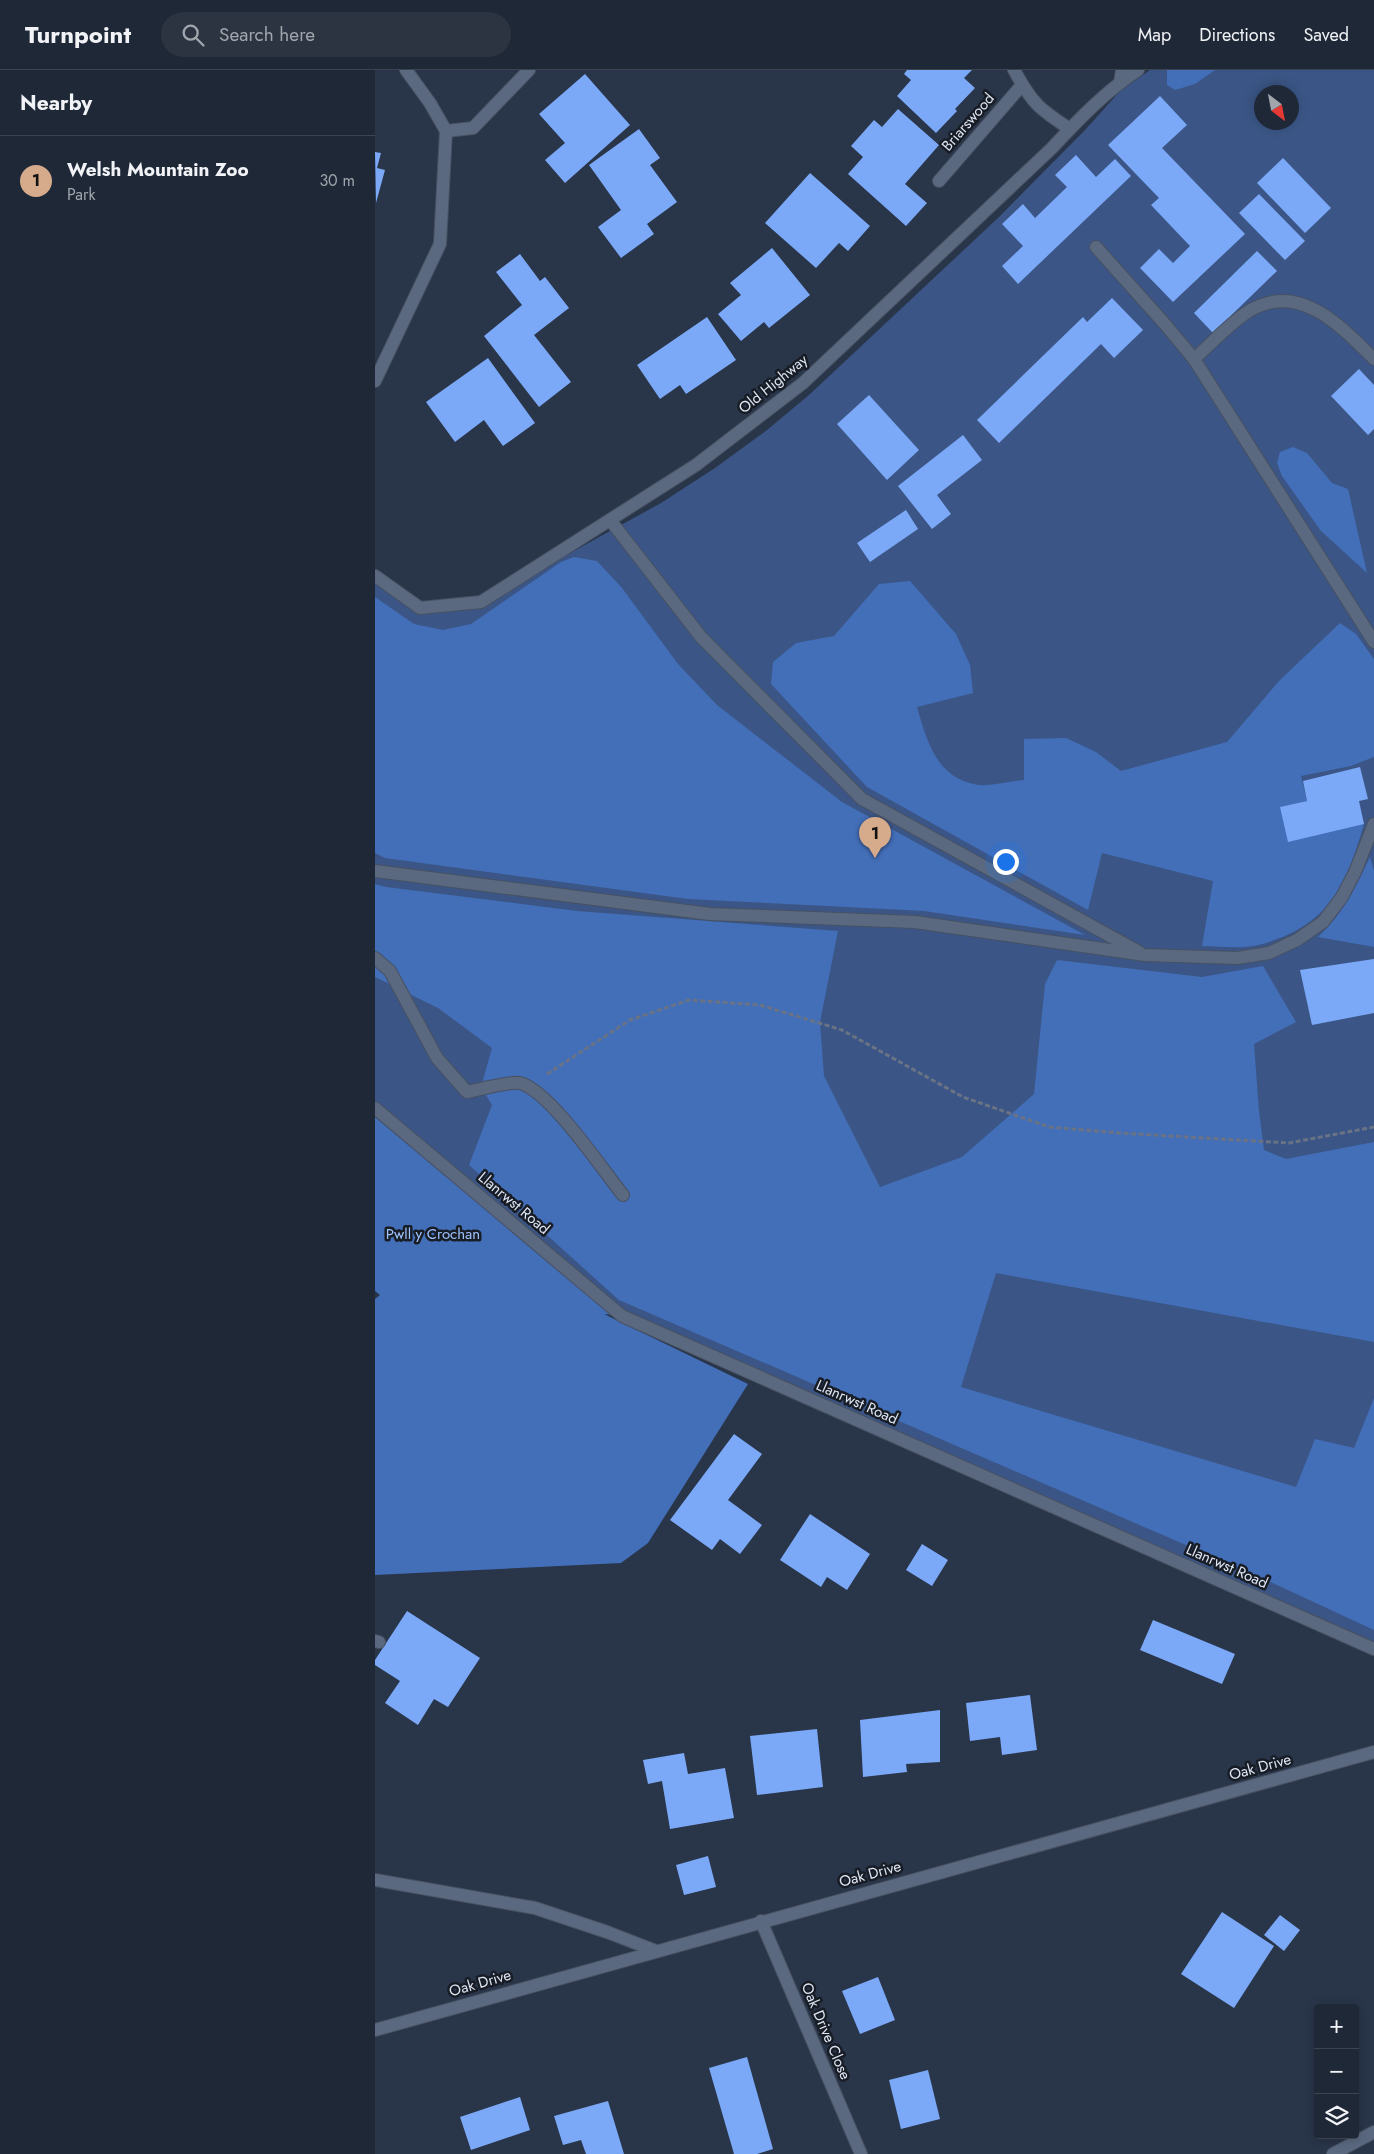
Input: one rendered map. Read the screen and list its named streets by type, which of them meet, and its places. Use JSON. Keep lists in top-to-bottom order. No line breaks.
{"streets":{"street":["Briarswood","Old Highway","Llanrwst Road","Oak Drive","Oak Drive Close"]},"crossings":[["Oak Drive","Oak Drive Close"]],"parks":["Pwll y Crochan"],"north":"bottom right","page":{"header":"Turnpoint","search":"Search here","nav":["Map","Directions","Saved"],"heading":"Nearby","list":[{"mark":"1","name":"Welsh Mountain Zoo","note":"Park","value":"30 m"}],"pins":"1","map_buttons":["+","−"]}}
